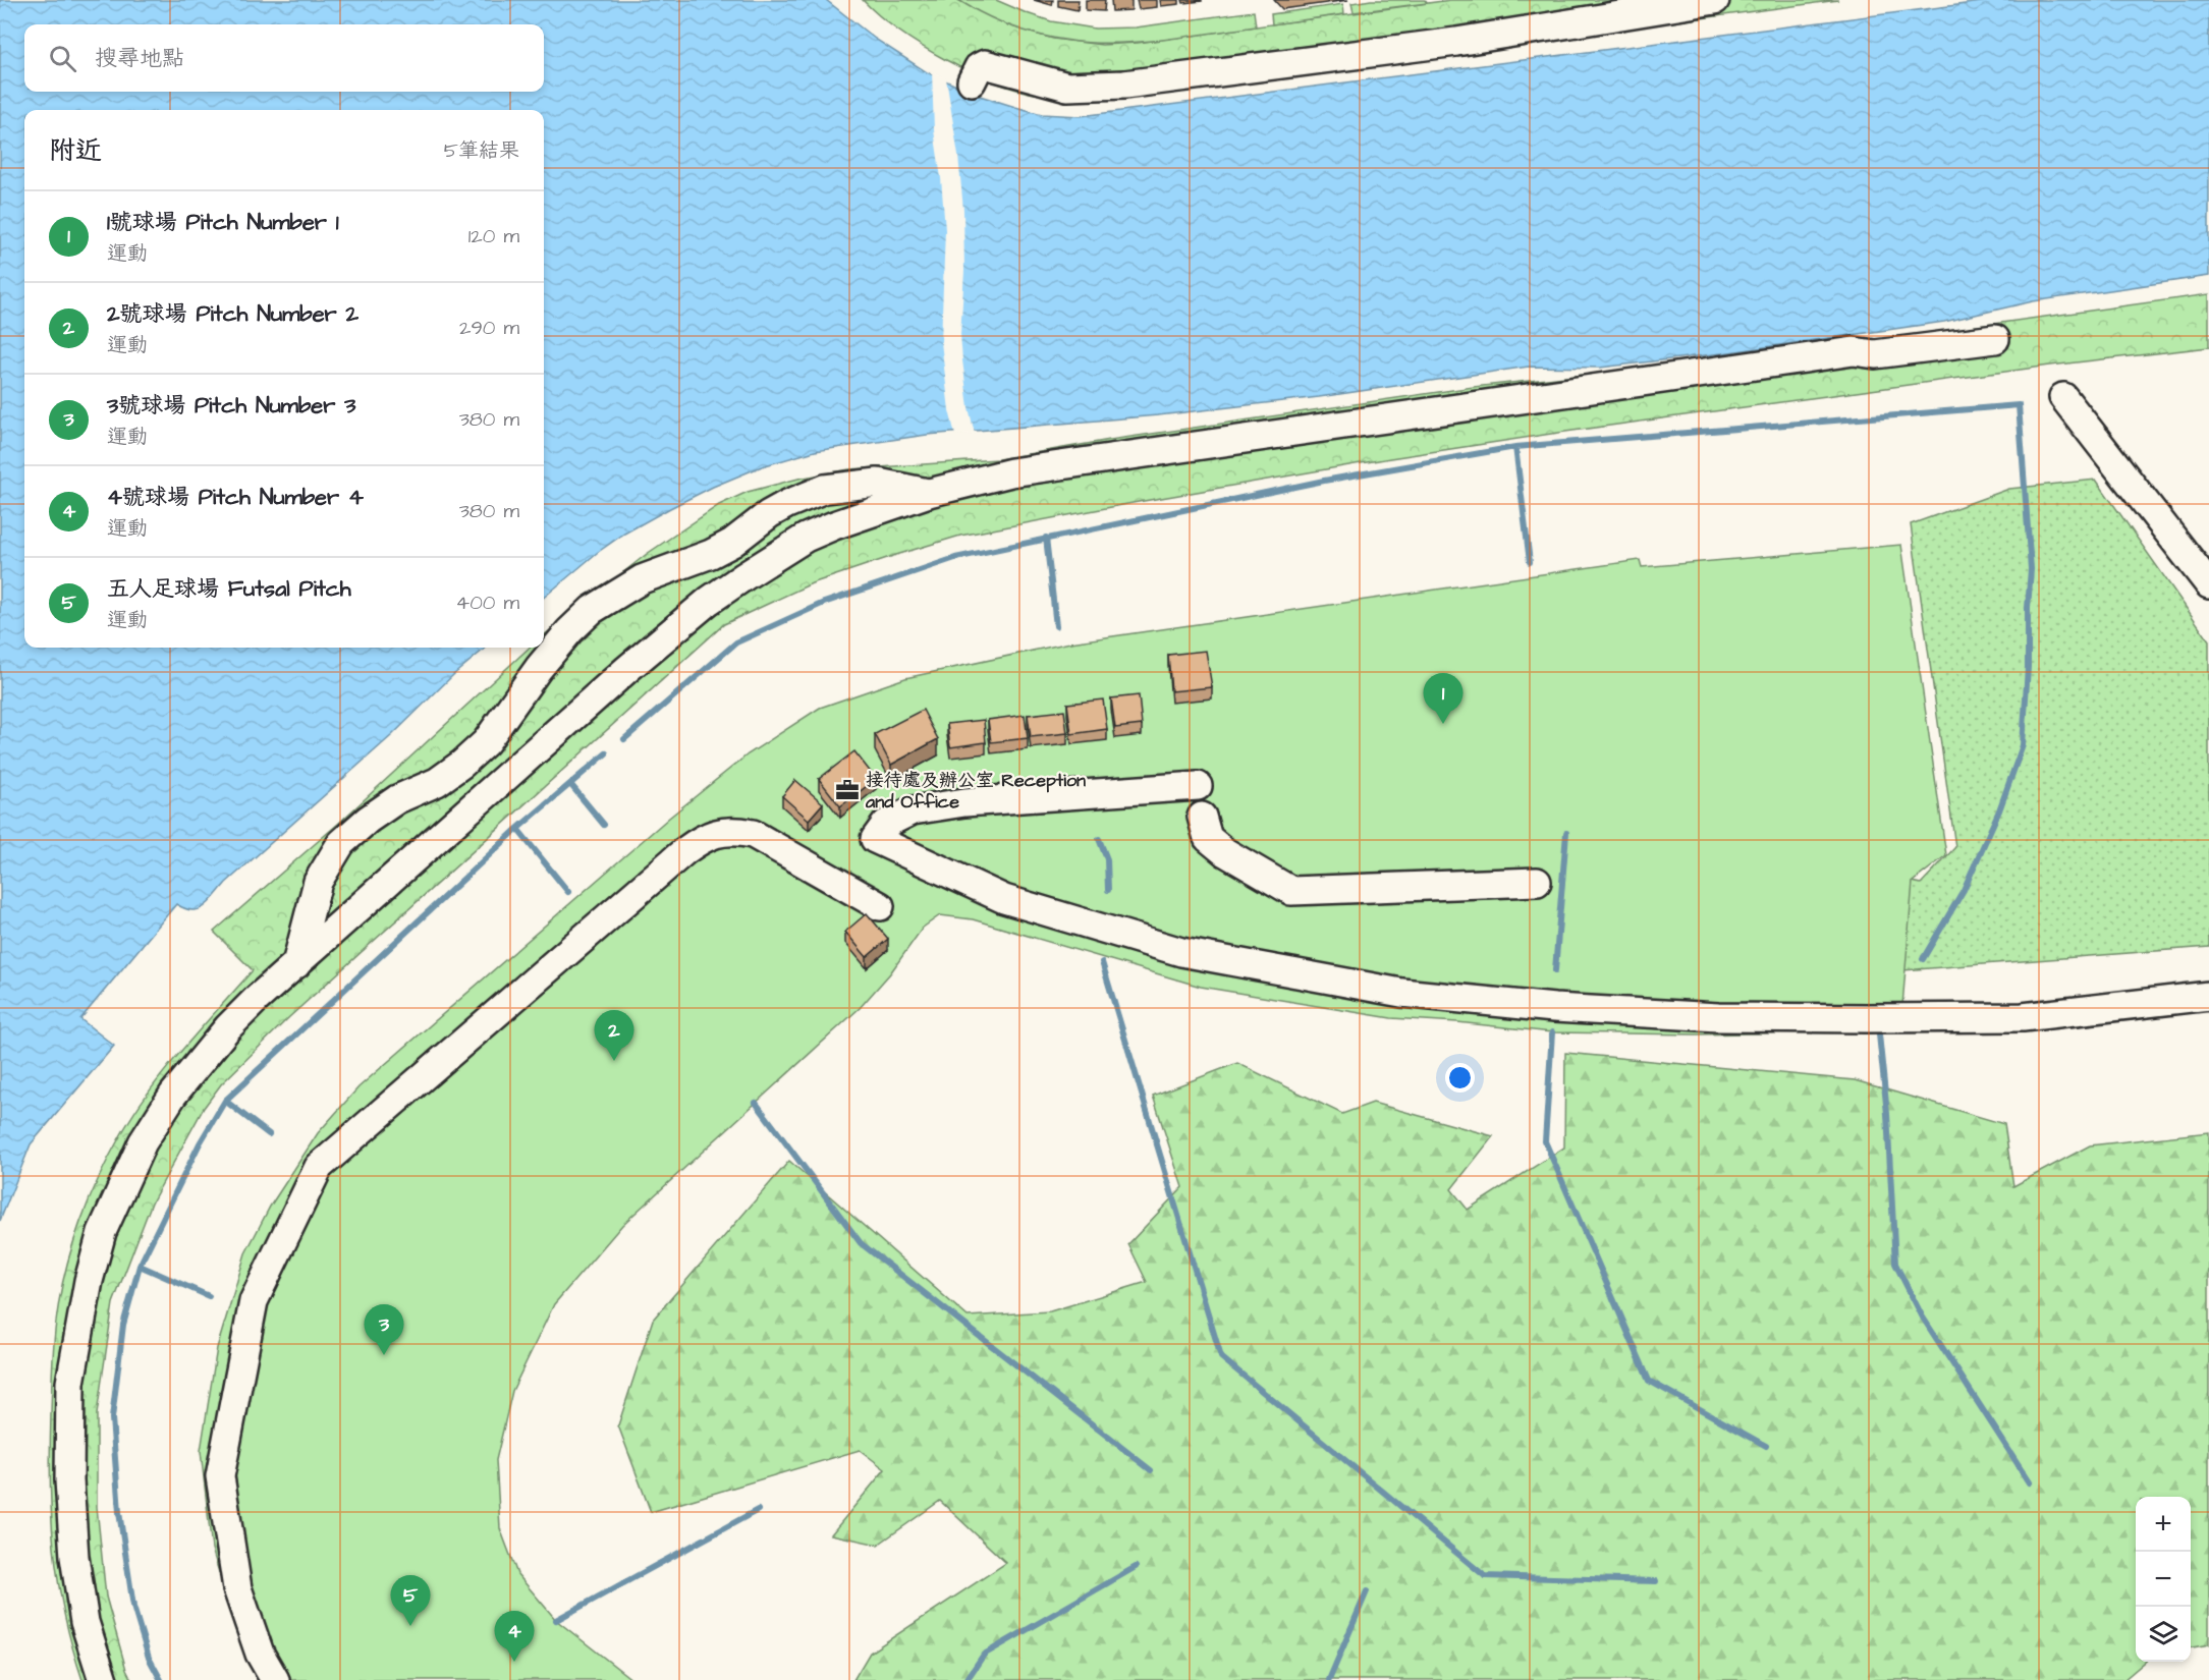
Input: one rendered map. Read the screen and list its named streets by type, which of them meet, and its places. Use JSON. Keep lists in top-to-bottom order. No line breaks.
{"places":{"office":["接待處及辦公室 Reception and Office"]},"page":{"search":"搜尋地點","heading":["附近","5筆結果"],"list":[{"mark":"1","name":"1號球場 Pitch Number 1","note":"運動","value":"120 m"},{"mark":"2","name":"2號球場 Pitch Number 2","note":"運動","value":"290 m"},{"mark":"3","name":"3號球場 Pitch Number 3","note":"運動","value":"380 m"},{"mark":"4","name":"4號球場 Pitch Number 4","note":"運動","value":"380 m"},{"mark":"5","name":"五人足球場 Futsal Pitch","note":"運動","value":"400 m"}],"pins":["1","2","3","5","4"],"map_buttons":["+","−"]}}
